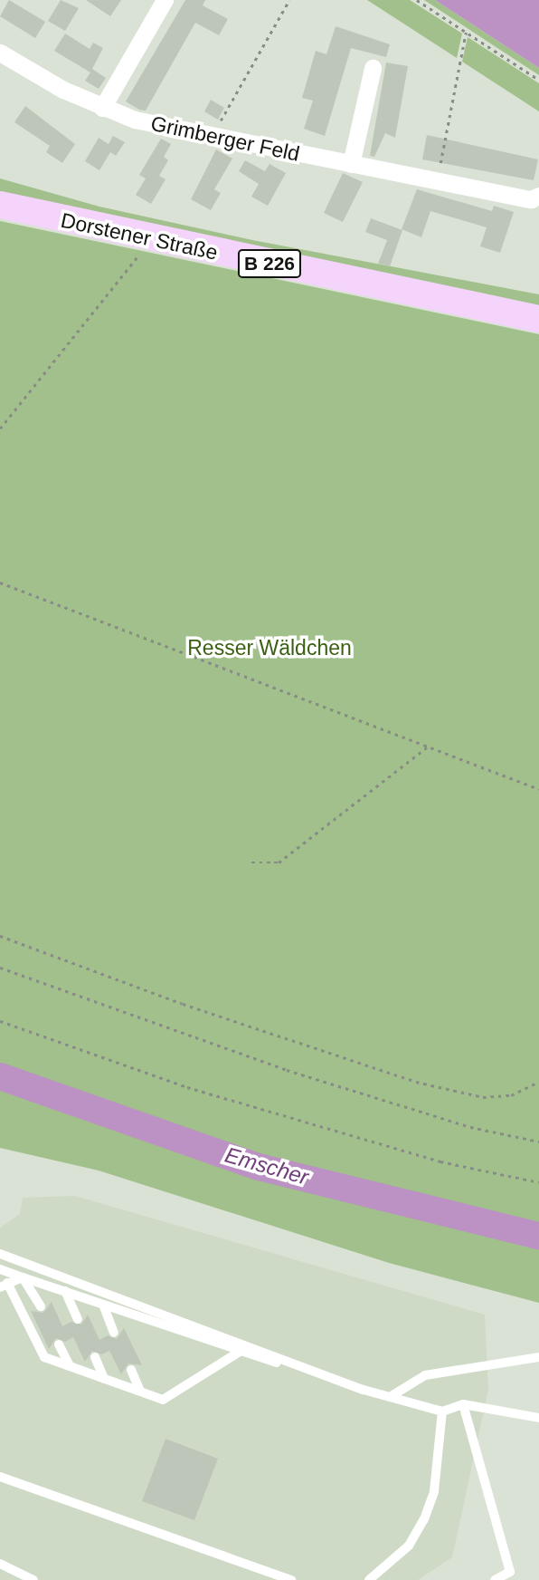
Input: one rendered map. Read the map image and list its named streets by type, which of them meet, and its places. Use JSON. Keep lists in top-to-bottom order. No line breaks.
{"streets":{"main road":["Dorstener Straße","B 226"],"street":["Grimberger Feld"]},"water":["Emscher"],"parks":["Resser Wäldchen"]}
